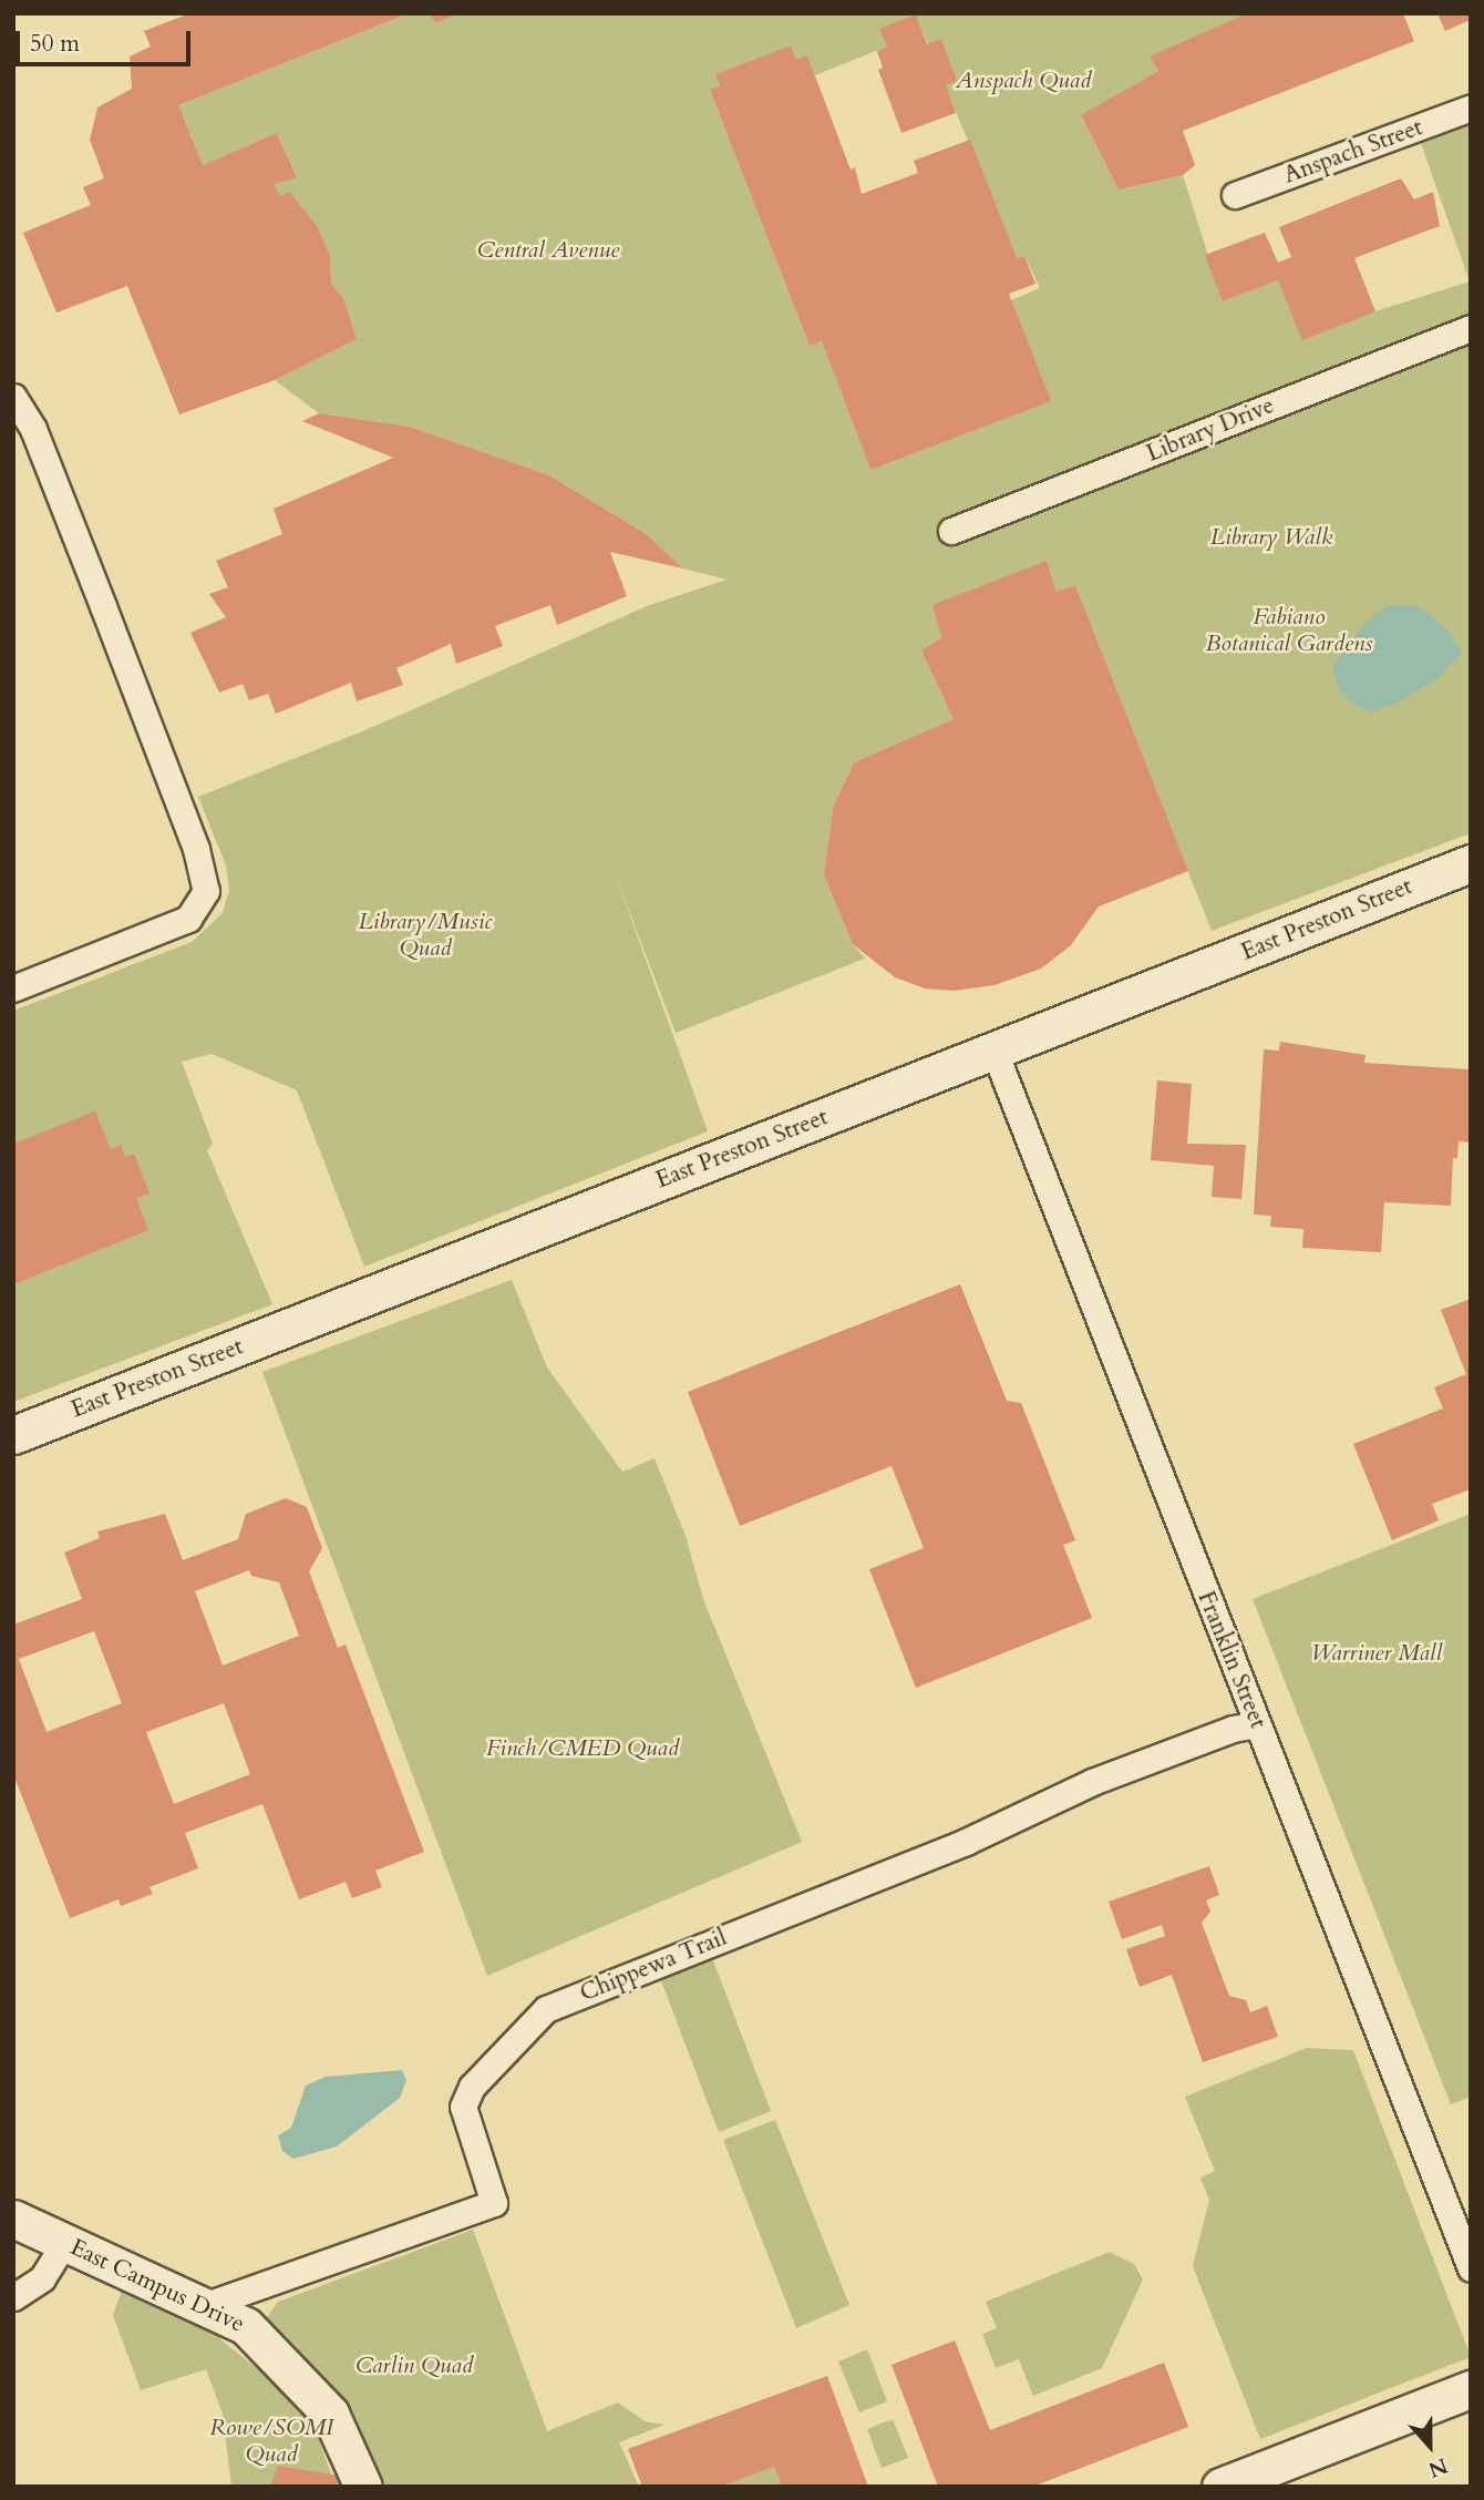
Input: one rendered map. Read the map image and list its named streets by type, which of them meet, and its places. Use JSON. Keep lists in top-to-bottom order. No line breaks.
{"streets":{"street":["Anspach Street","Library Drive","East Preston Street","Franklin Street","Chippewa Trail","East Campus Drive"]},"crossings":[["East Preston Street","Franklin Street"],["Franklin Street","Chippewa Trail"],["Chippewa Trail","East Campus Drive"]],"parks":["Anspach Quad","Central Avenue","Library Walk","Fabiano Botanical Gardens","Library/Music Quad","Warriner Mall","Finch/CMED Quad","Carlin Quad","Rowe/SOMI Quad"],"scale_bar":"50 m","north":"bottom"}
